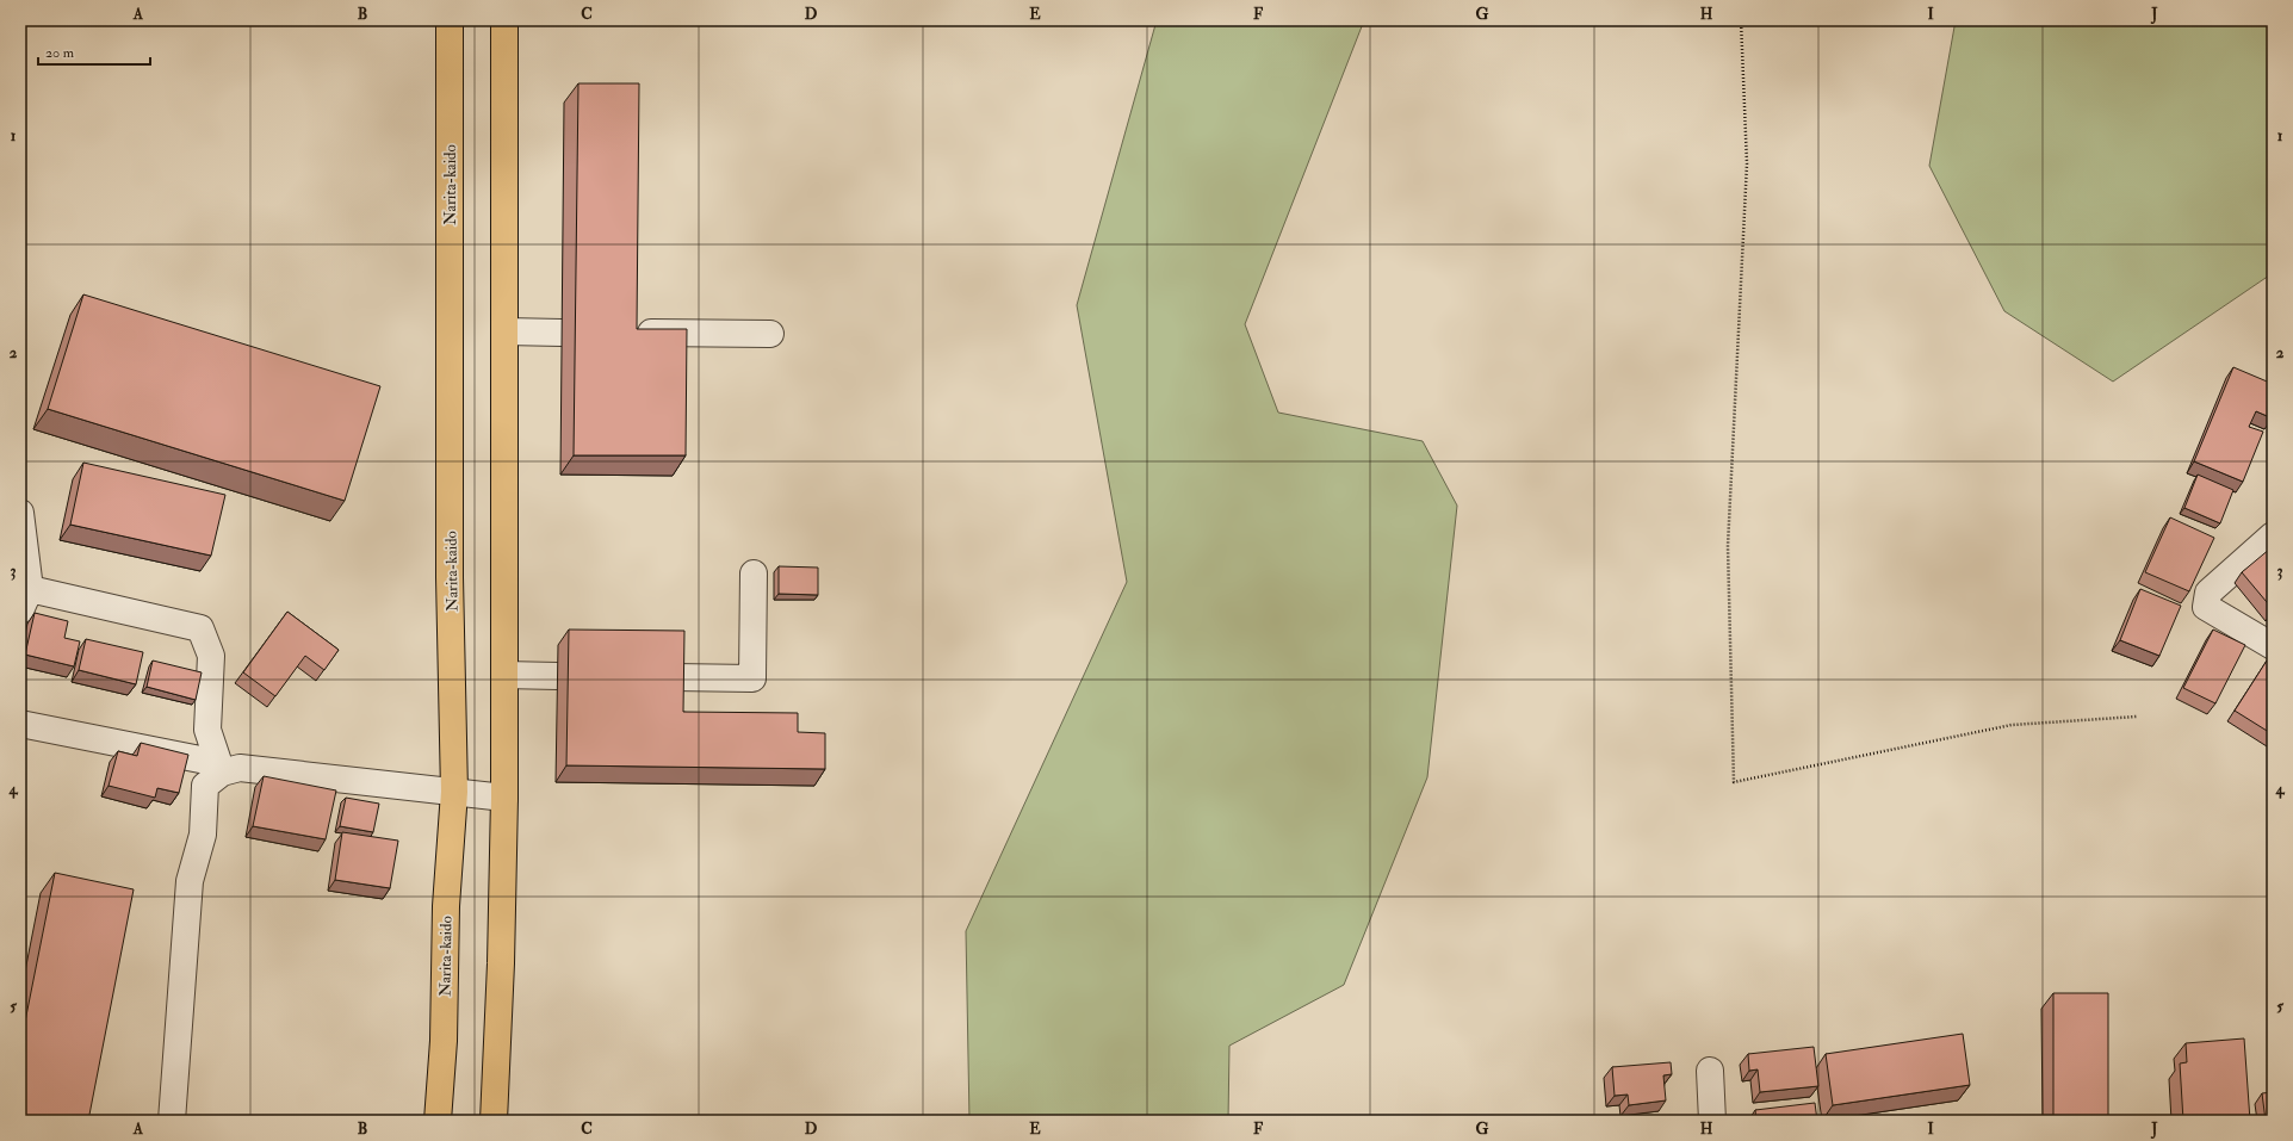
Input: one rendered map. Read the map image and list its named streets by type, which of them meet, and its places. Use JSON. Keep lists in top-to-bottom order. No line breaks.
{"streets":{"highway":["Narita-kaido"]},"scale_bar":"20 m","grid":{"columns":["A","B","C","D","E","F","G","H","I","J"],"rows":["1","2","3","4","5"]}}
